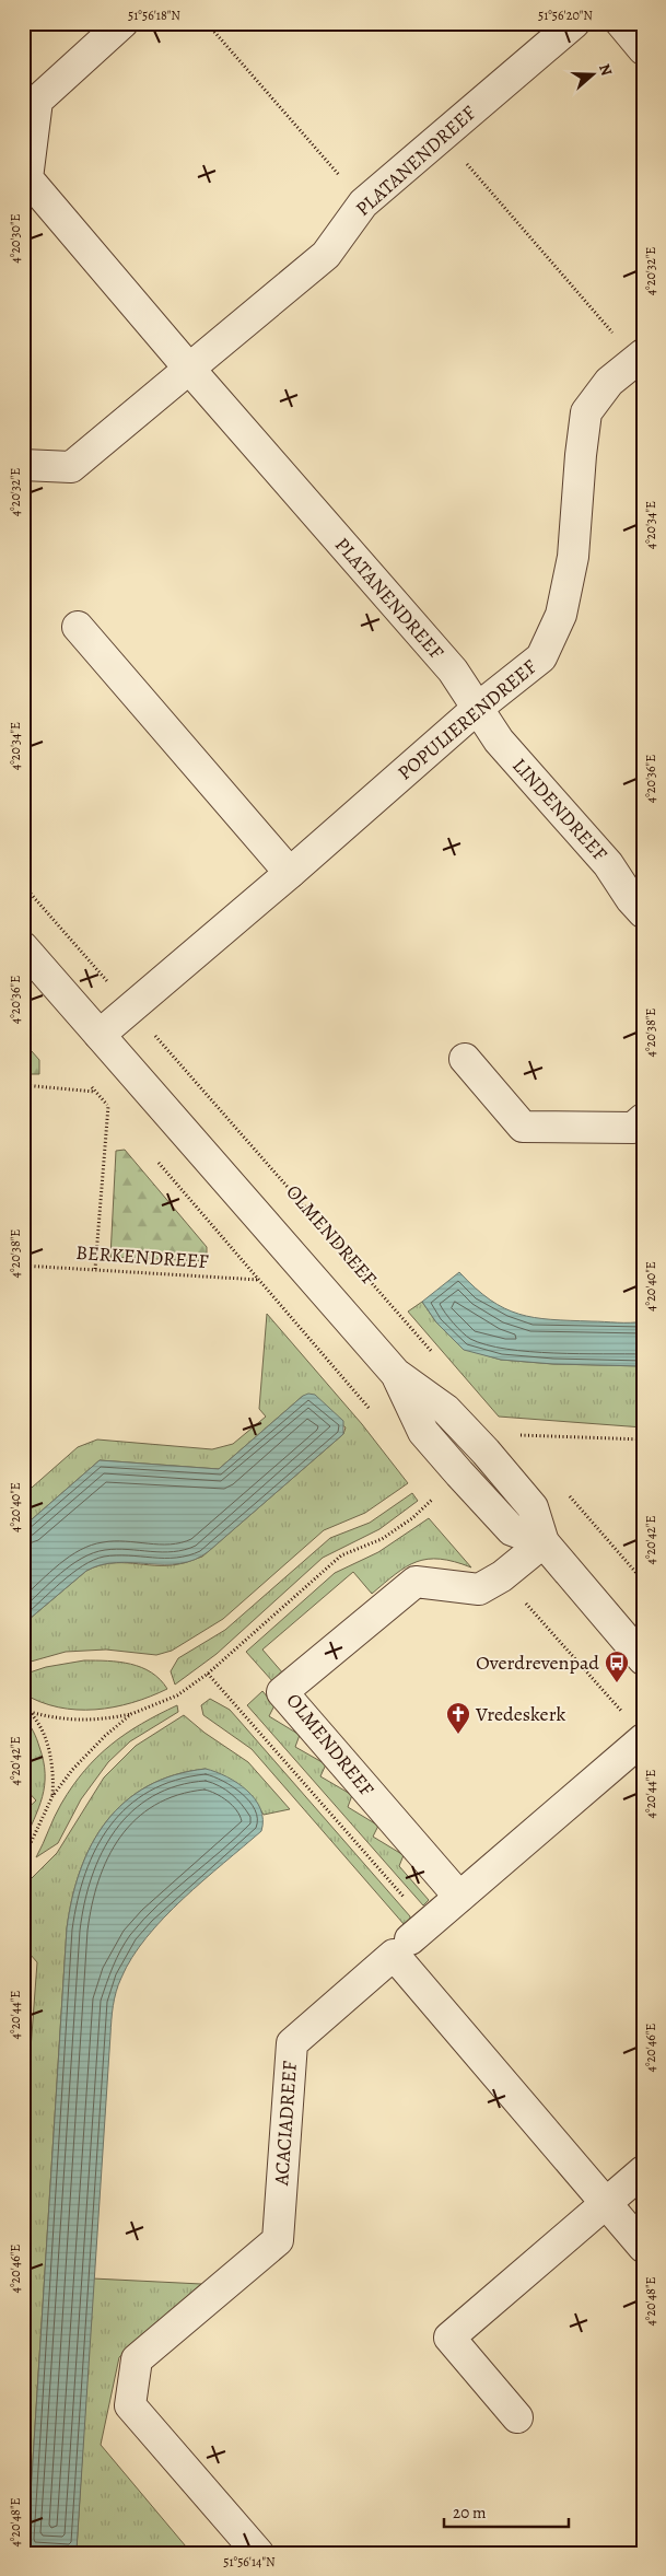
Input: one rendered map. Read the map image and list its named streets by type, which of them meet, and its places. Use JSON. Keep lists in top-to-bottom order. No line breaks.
{"streets":{"street":["PLATANENDREEF","POPULIERENDREEF","LINDENDREEF","OLMENDREEF","ACACIADREEF"],"path":["BERKENDREEF"]},"crossings":[["PLATANENDREEF","POPULIERENDREEF"],["PLATANENDREEF","LINDENDREEF"],["POPULIERENDREEF","LINDENDREEF"],["POPULIERENDREEF","OLMENDREEF"]],"places":{"bus stop":["Overdrevenpad"],"church":["Vredeskerk"]},"scale_bar":"20 m","north":"right","coordinates":["51°56'18\"N","51°56'20\"N","4°20'30\"E","4°20'32\"E","4°20'34\"E","4°20'36\"E","4°20'38\"E","4°20'40\"E","4°20'42\"E","4°20'44\"E","4°20'46\"E","4°20'48\"E","51°56'14\"N"]}
